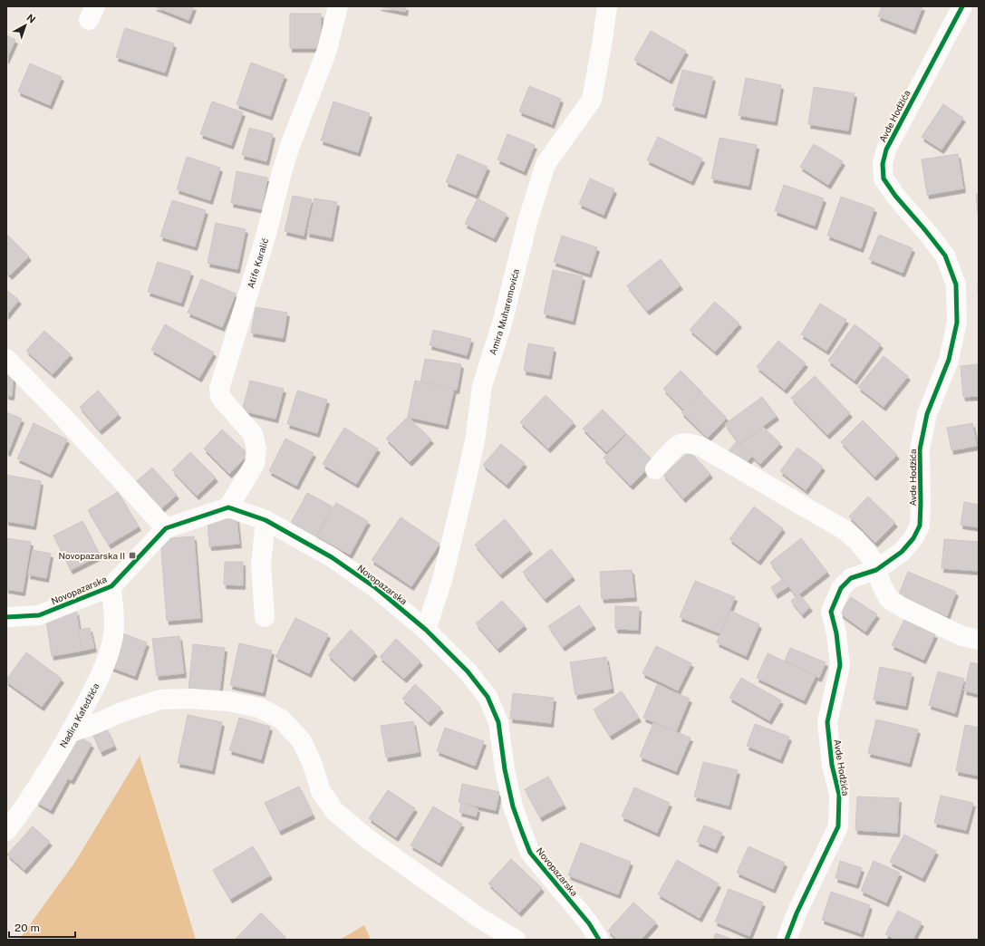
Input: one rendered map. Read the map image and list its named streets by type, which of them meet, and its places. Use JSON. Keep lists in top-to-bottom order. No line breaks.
{"streets":{"street":["Avde Hodžića","Atife Karalić","Amira Muharemovića","Novopazarska","Nadira Kafedžića"]},"crossings":[["Atife Karalić","Novopazarska"],["Amira Muharemovića","Novopazarska"],["Novopazarska","Nadira Kafedžića"]],"places":{"transit":["Novopazarska II"]},"scale_bar":"20 m","north":"top right"}
